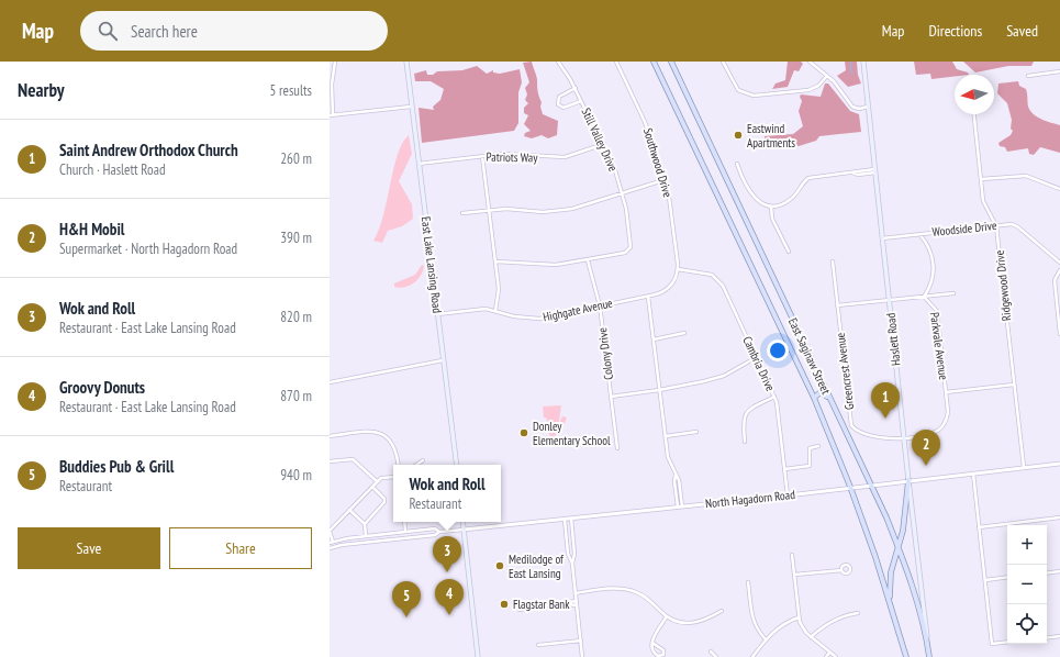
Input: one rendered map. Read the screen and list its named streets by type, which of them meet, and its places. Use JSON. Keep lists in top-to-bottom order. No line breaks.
{"streets":{"main road":["East Lake Lansing Road","Haslett Road","East Saginaw Street"],"street":["Still Valley Drive","Patriots Way","Southwood Drive","Woodside Drive","Ridgewood Drive","Highgate Avenue","Parkvale Avenue","Colony Drive","Cambria Drive","Greencrest Avenue","North Hagadorn Road"]},"crossings":[["Still Valley Drive","Patriots Way"],["Still Valley Drive","Colony Drive"],["Patriots Way","East Lake Lansing Road"],["Southwood Drive","Highgate Avenue"],["Southwood Drive","Cambria Drive"],["Woodside Drive","Ridgewood Drive"],["Woodside Drive","Haslett Road"],["Woodside Drive","Parkvale Avenue"],["East Lake Lansing Road","Highgate Avenue"],["Ridgewood Drive","North Hagadorn Road"],["Highgate Avenue","Colony Drive"],["Highgate Avenue","Cambria Drive"],["Haslett Road","Parkvale Avenue"],["Haslett Road","East Saginaw Street"],["Haslett Road","Greencrest Avenue"],["Haslett Road","North Hagadorn Road"],["Parkvale Avenue","Greencrest Avenue"],["East Saginaw Street","North Hagadorn Road"],["Cambria Drive","North Hagadorn Road"]],"places":["Eastwind Apartments","Donley Elementary School","Medilodge of East Lansing","Flagstar Bank"],"north":"left","page":{"header":"Map","search":"Search here","nav":["Map","Directions","Saved"],"heading":["Nearby","5 results"],"list":[{"mark":"1","name":"Saint Andrew Orthodox Church","note":"Church · Haslett Road","value":"260 m"},{"mark":"2","name":"H&H Mobil","note":"Supermarket · North Hagadorn Road","value":"390 m"},{"mark":"3","name":"Wok and Roll","note":"Restaurant · East Lake Lansing Road","value":"820 m"},{"mark":"4","name":"Groovy Donuts","note":"Restaurant · East Lake Lansing Road","value":"870 m"},{"mark":"5","name":"Buddies Pub & Grill","note":"Restaurant","value":"940 m"}],"pins":["1","2","3","4","5"],"popup":["Wok and Roll","Restaurant"],"buttons":["Save","Share"],"map_buttons":["+","−"]}}
